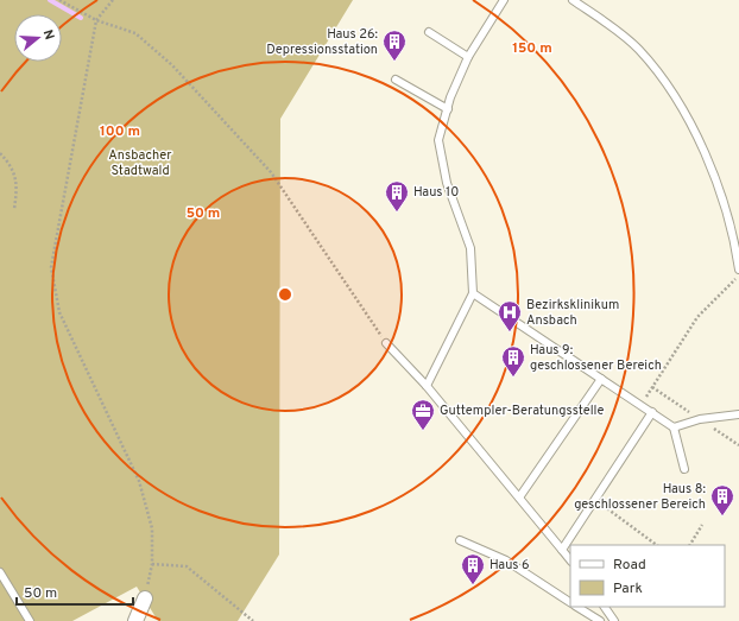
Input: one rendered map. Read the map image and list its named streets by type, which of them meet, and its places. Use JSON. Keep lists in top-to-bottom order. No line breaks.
{"parks":["Ansbacher Stadtwald"],"places":{"building":["Haus 26: Depressionsstation","Haus 10","Haus 9: geschlossener Bereich","Haus 8: geschlossener Bereich","Haus 6"],"hospital":["Bezirksklinikum Ansbach"],"office":["Guttempler-Beratungsstelle"]},"legend":["Road","Park"],"scale_bar":"50 m","north":"right","rings":["150 m","100 m","50 m"]}
